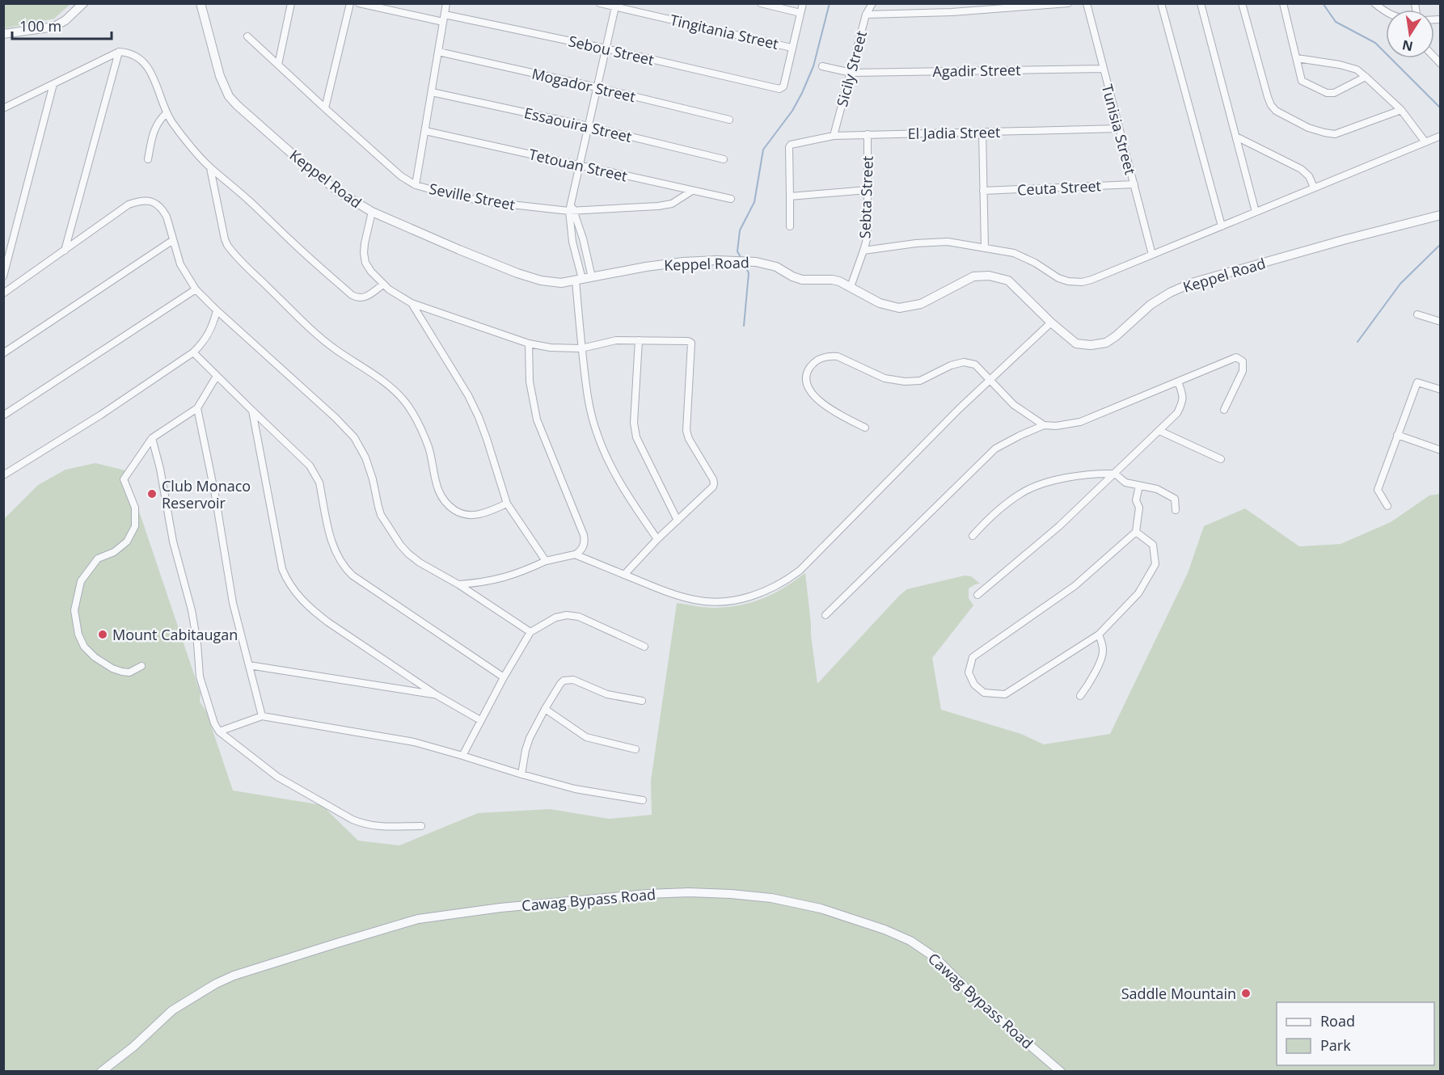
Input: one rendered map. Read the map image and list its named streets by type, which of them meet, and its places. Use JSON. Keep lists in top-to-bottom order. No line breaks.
{"streets":{"street":["Tingitania Street","Sebou Street","Sicily Street","Agadir Street","Mogador Street","Essaouira Street","Tunisia Street","El Jadia Street","Tetouan Street","Keppel Road","Ceuta Street","Seville Street","Sebta Street","Cawag Bypass Road"]},"crossings":[["Tingitania Street","Sebou Street"],["Sicily Street","Agadir Street"],["Sicily Street","El Jadia Street"],["Agadir Street","Tunisia Street"],["Tunisia Street","El Jadia Street"],["Tunisia Street","Ceuta Street"],["El Jadia Street","Sebta Street"],["Tetouan Street","Seville Street"],["Keppel Road","Sebta Street"]],"places":["Club Monaco Reservoir","Mount Cabitaugan","Saddle Mountain"],"legend":["Road","Park"],"scale_bar":"100 m","north":"bottom"}
